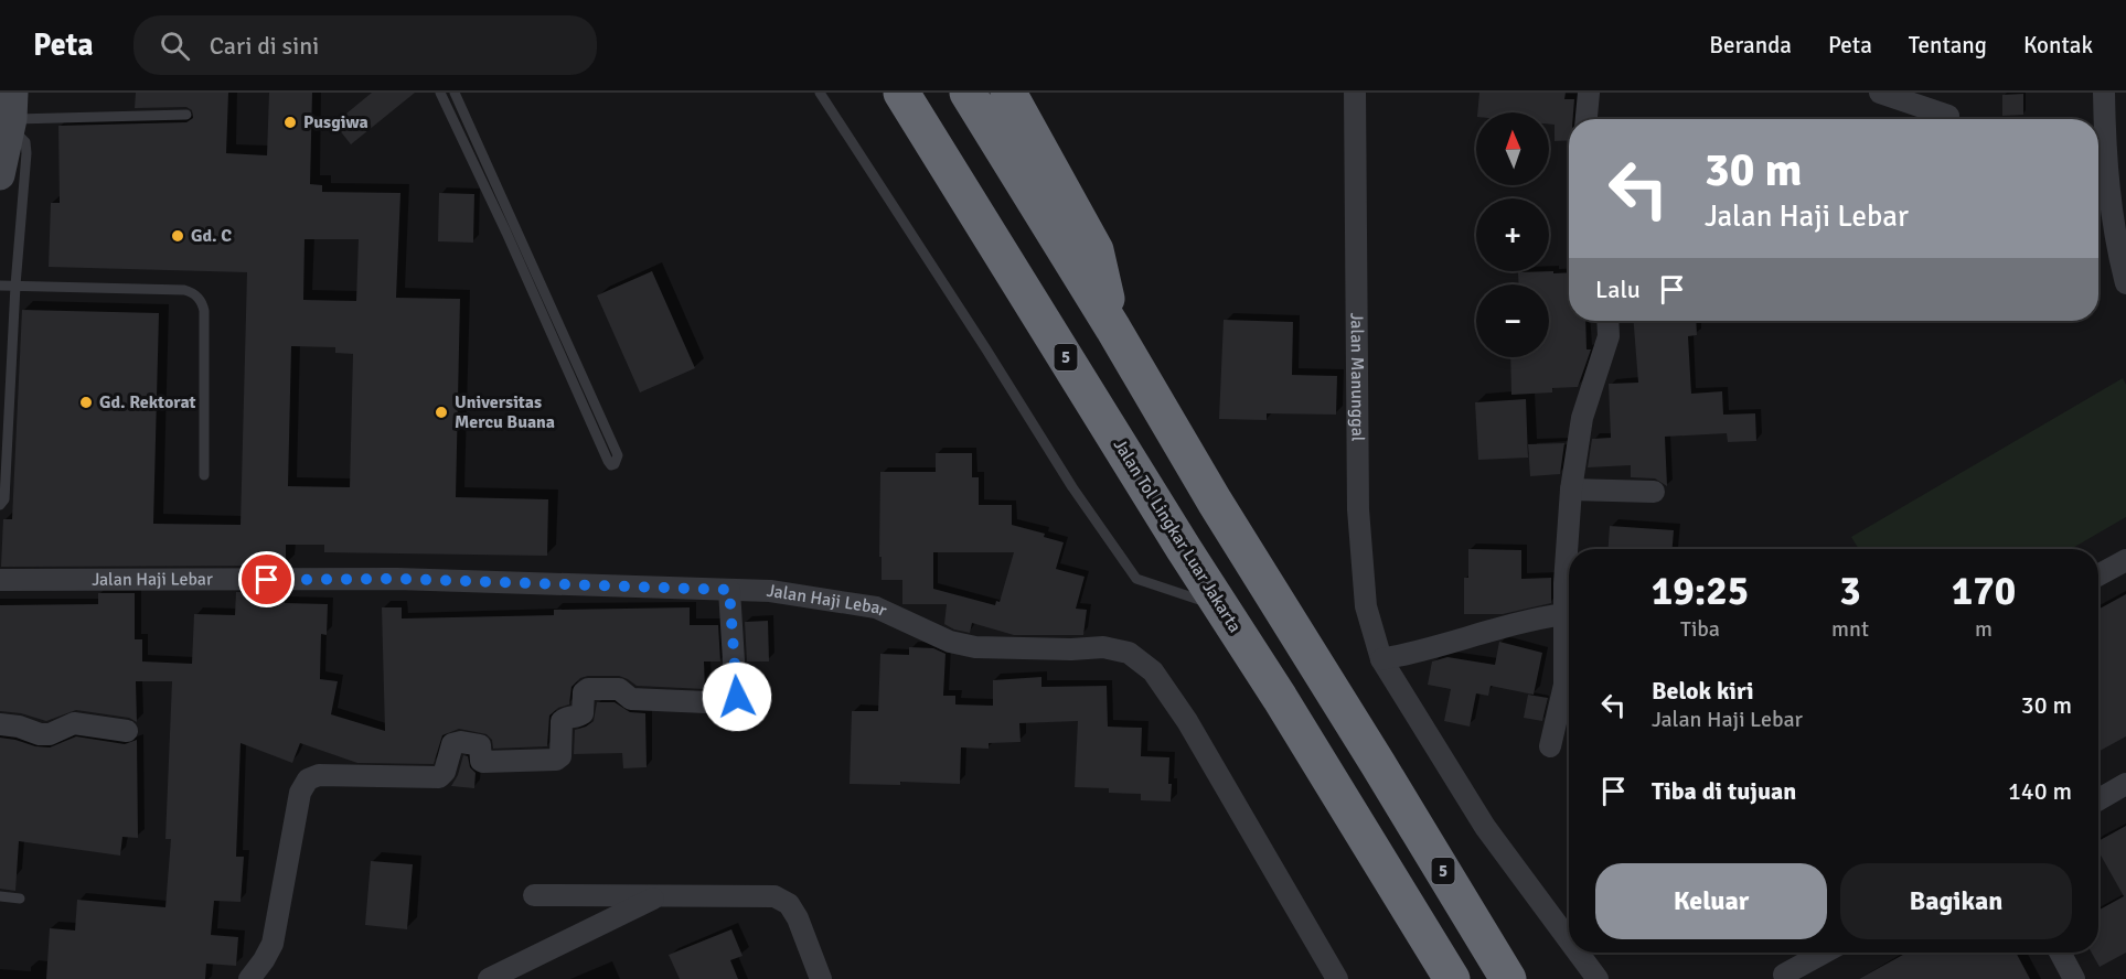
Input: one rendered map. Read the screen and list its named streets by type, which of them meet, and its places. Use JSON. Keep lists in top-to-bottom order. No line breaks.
{"streets":{"highway":["5","Jalan Tol Lingkar Luar Jakarta"],"street":["Jalan Manunggal","Jalan Haji Lebar"]},"places":["Pusgiwa","Gd. C","Gd. Rektorat","Universitas Mercu Buana"],"north":"top","page":{"header":"Peta","search":"Cari di sini","nav":["Beranda","Peta","Tentang","Kontak"],"map_buttons":["+","−"],"turn":["30 m","Jalan Haji Lebar"],"then":"Lalu","eta":["19:25","Tiba","3","mnt","170","m"],"list":[{"name":"Belok kiri","note":"Jalan Haji Lebar","value":"30 m"},{"name":"Tiba di tujuan","value":"140 m"}],"buttons":["Keluar","Bagikan"]}}
